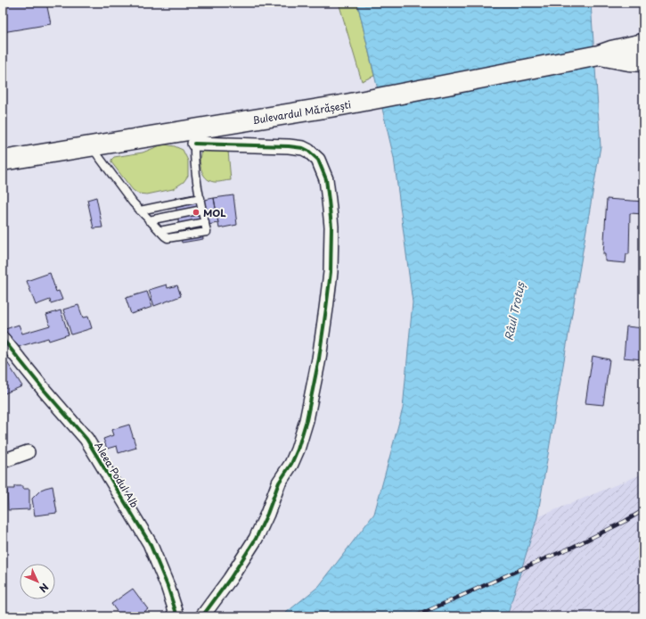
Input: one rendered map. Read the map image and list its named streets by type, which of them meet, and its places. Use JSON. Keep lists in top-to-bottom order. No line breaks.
{"streets":{"main road":["Bulevardul Mărășești"],"street":["Aleea Podul Alb"]},"water":["Râul Trotuș"],"places":["MOL"],"north":"bottom right"}
